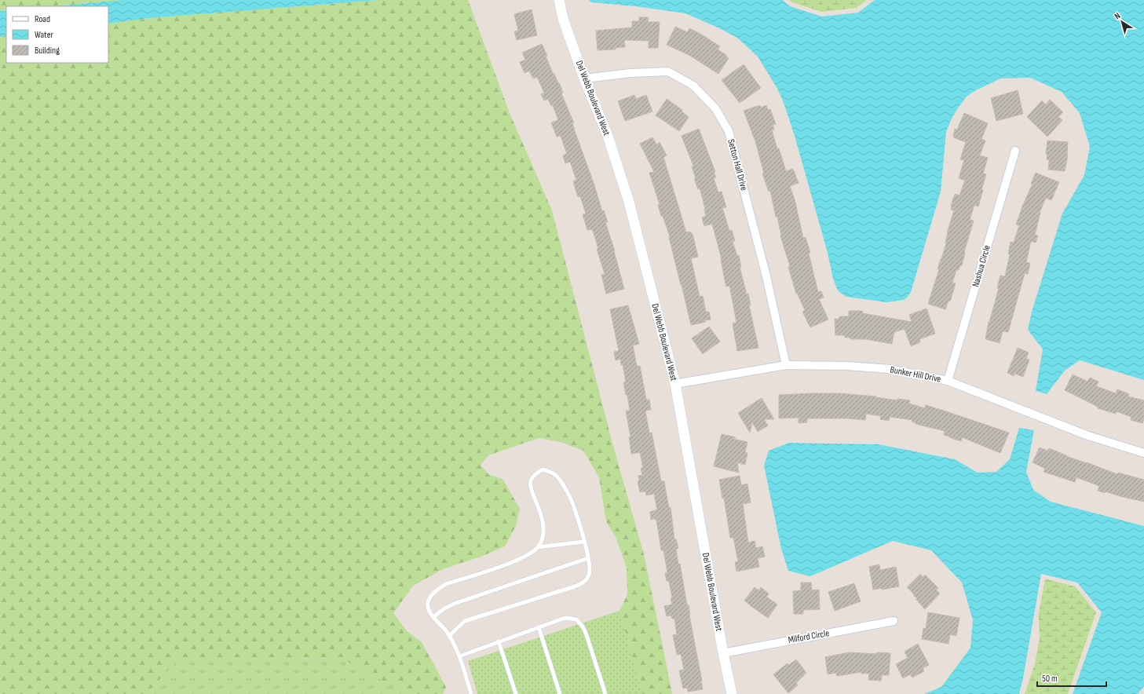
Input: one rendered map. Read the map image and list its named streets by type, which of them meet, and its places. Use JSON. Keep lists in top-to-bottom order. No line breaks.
{"streets":{"street":["Del Webb Boulevard West","Setton Hall Drive","Nashua Circle","Bunker Hill Drive","Milford Circle"]},"crossings":[["Del Webb Boulevard West","Setton Hall Drive"],["Del Webb Boulevard West","Bunker Hill Drive"],["Del Webb Boulevard West","Milford Circle"],["Setton Hall Drive","Bunker Hill Drive"],["Nashua Circle","Bunker Hill Drive"]],"legend":["Road","Water","Building"],"scale_bar":"50 m","north":"top left"}
